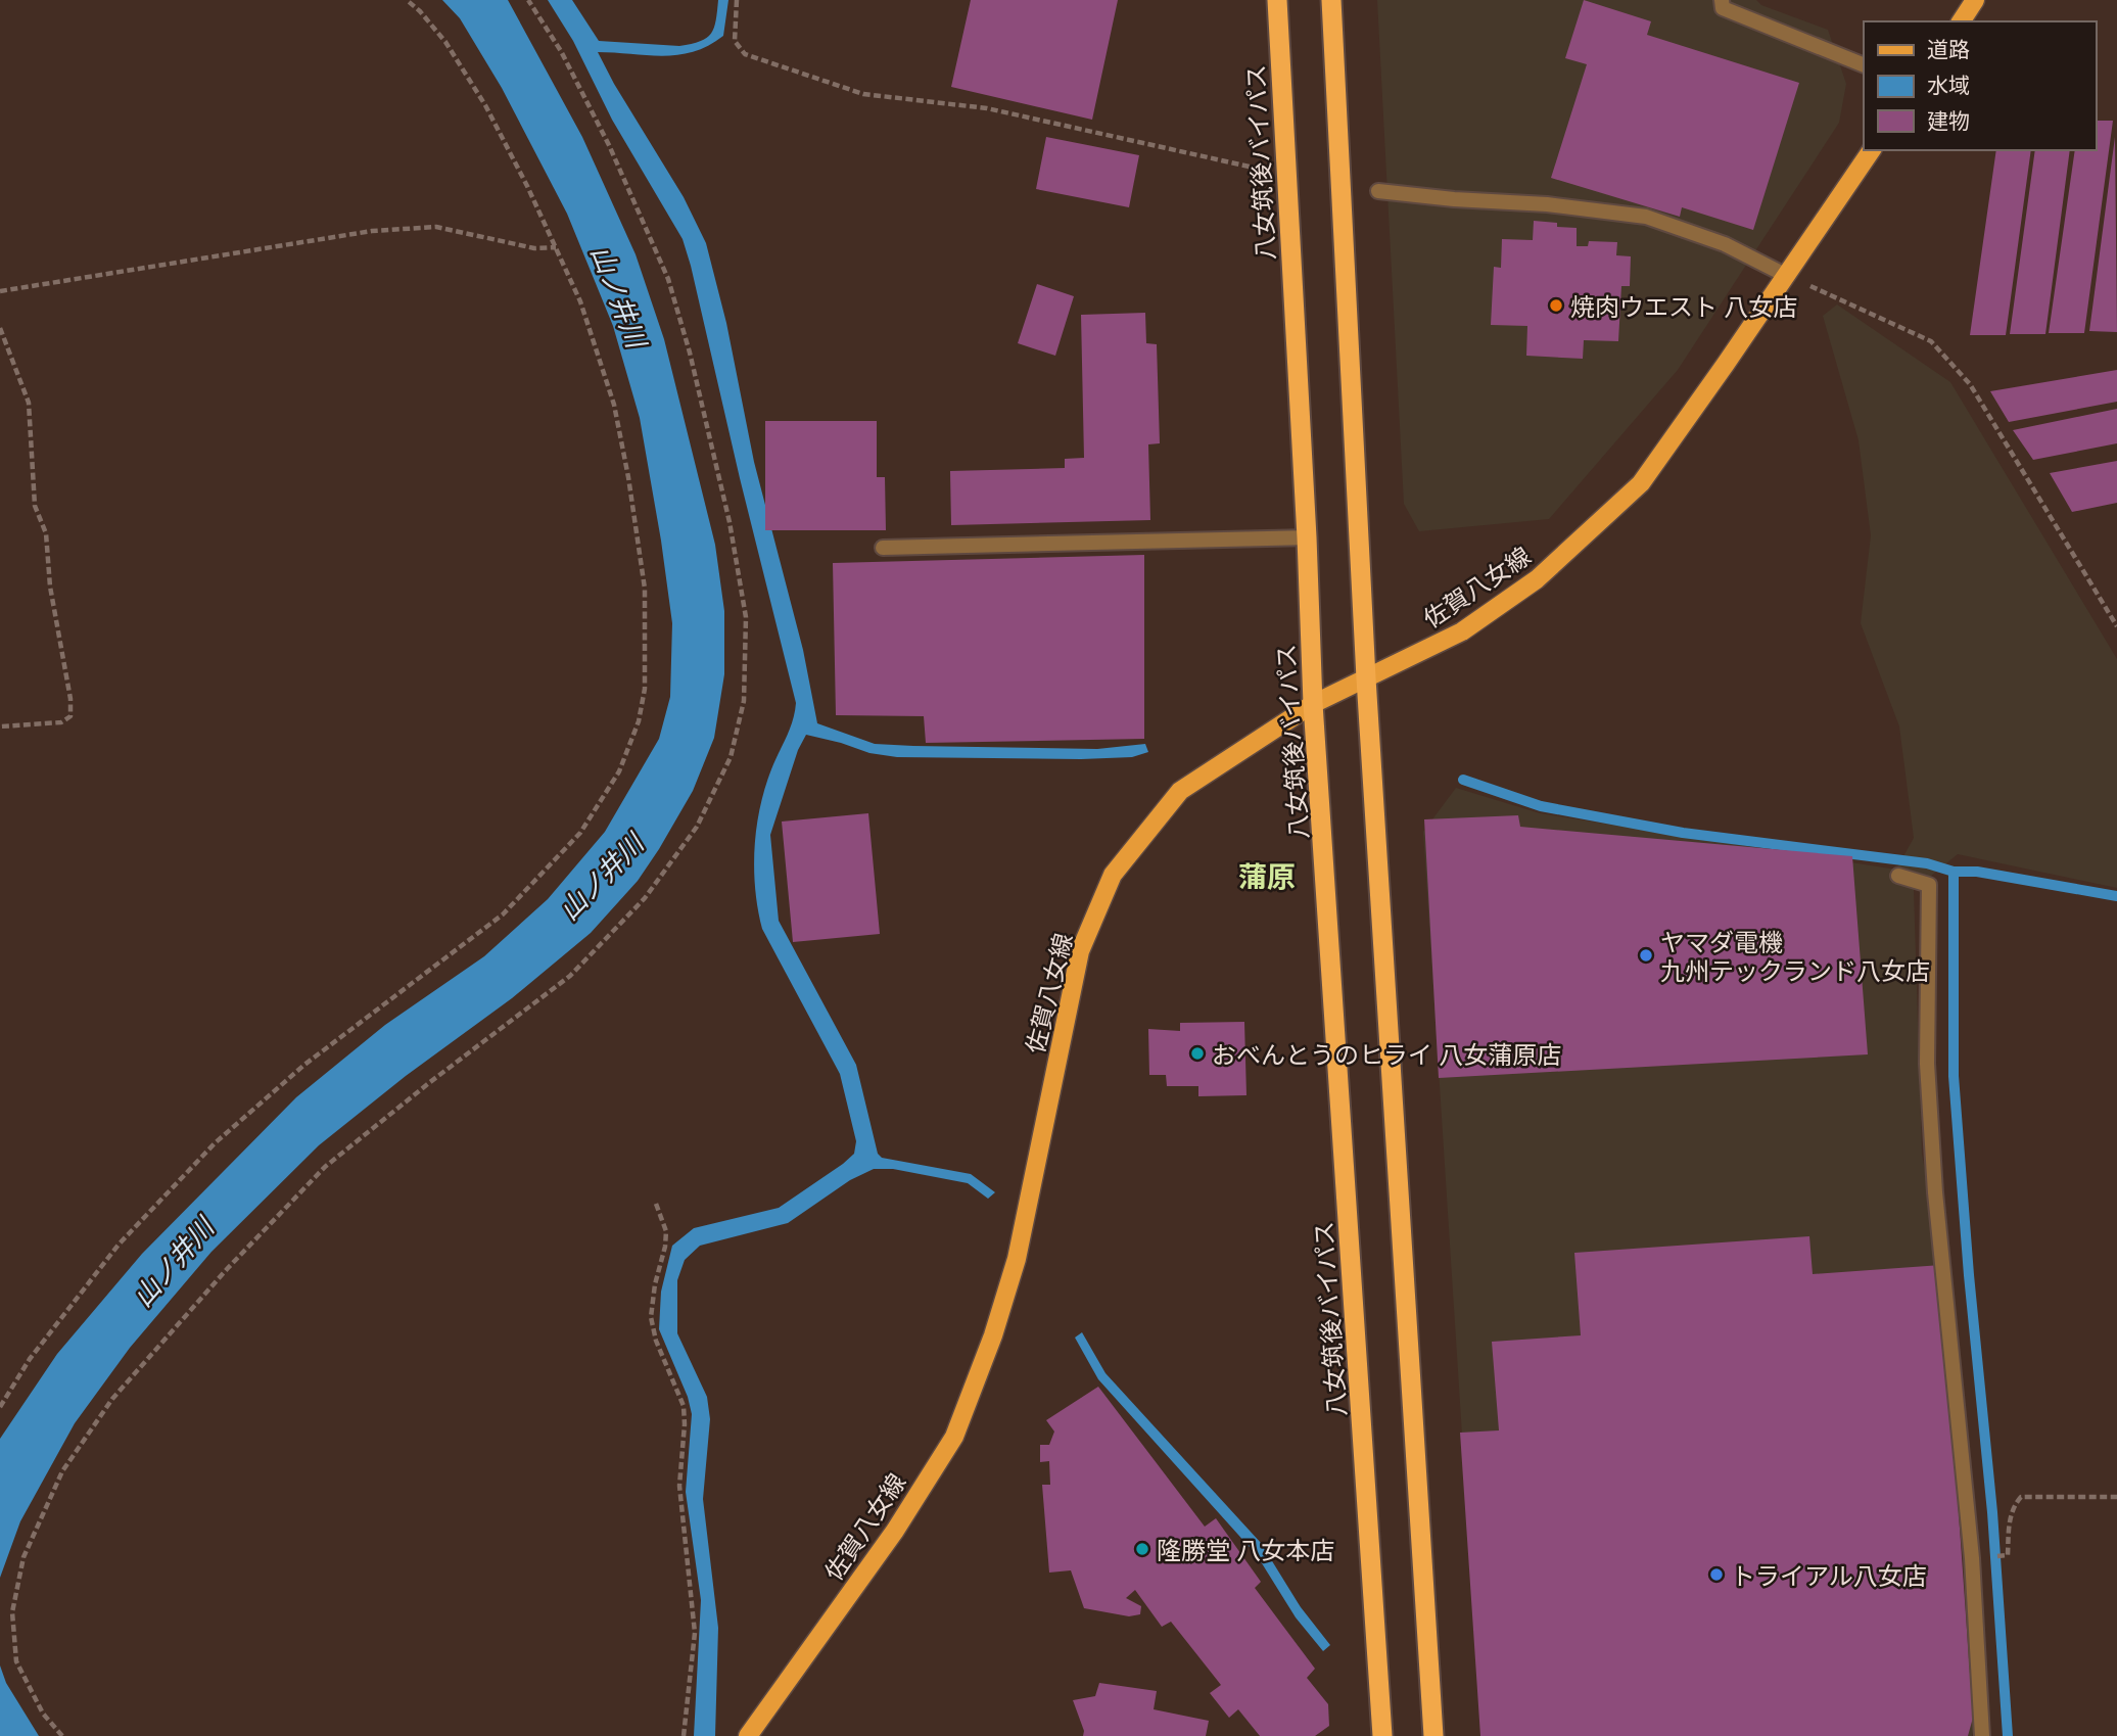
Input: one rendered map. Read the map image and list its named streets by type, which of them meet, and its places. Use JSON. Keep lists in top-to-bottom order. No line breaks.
{"streets":{"highway":["八女筑後バイパス"],"main road":["佐賀八女線"]},"crossings":[["八女筑後バイパス","佐賀八女線"]],"districts":["蒲原"],"water":["山ノ井川"],"places":["焼肉ウエスト 八女店","ヤマダ電機 九州テックランド八女店","おべんとうのヒライ 八女蒲原店","隆勝堂 八女本店","トライアル八女店"],"legend":["道路","水域","建物"]}
